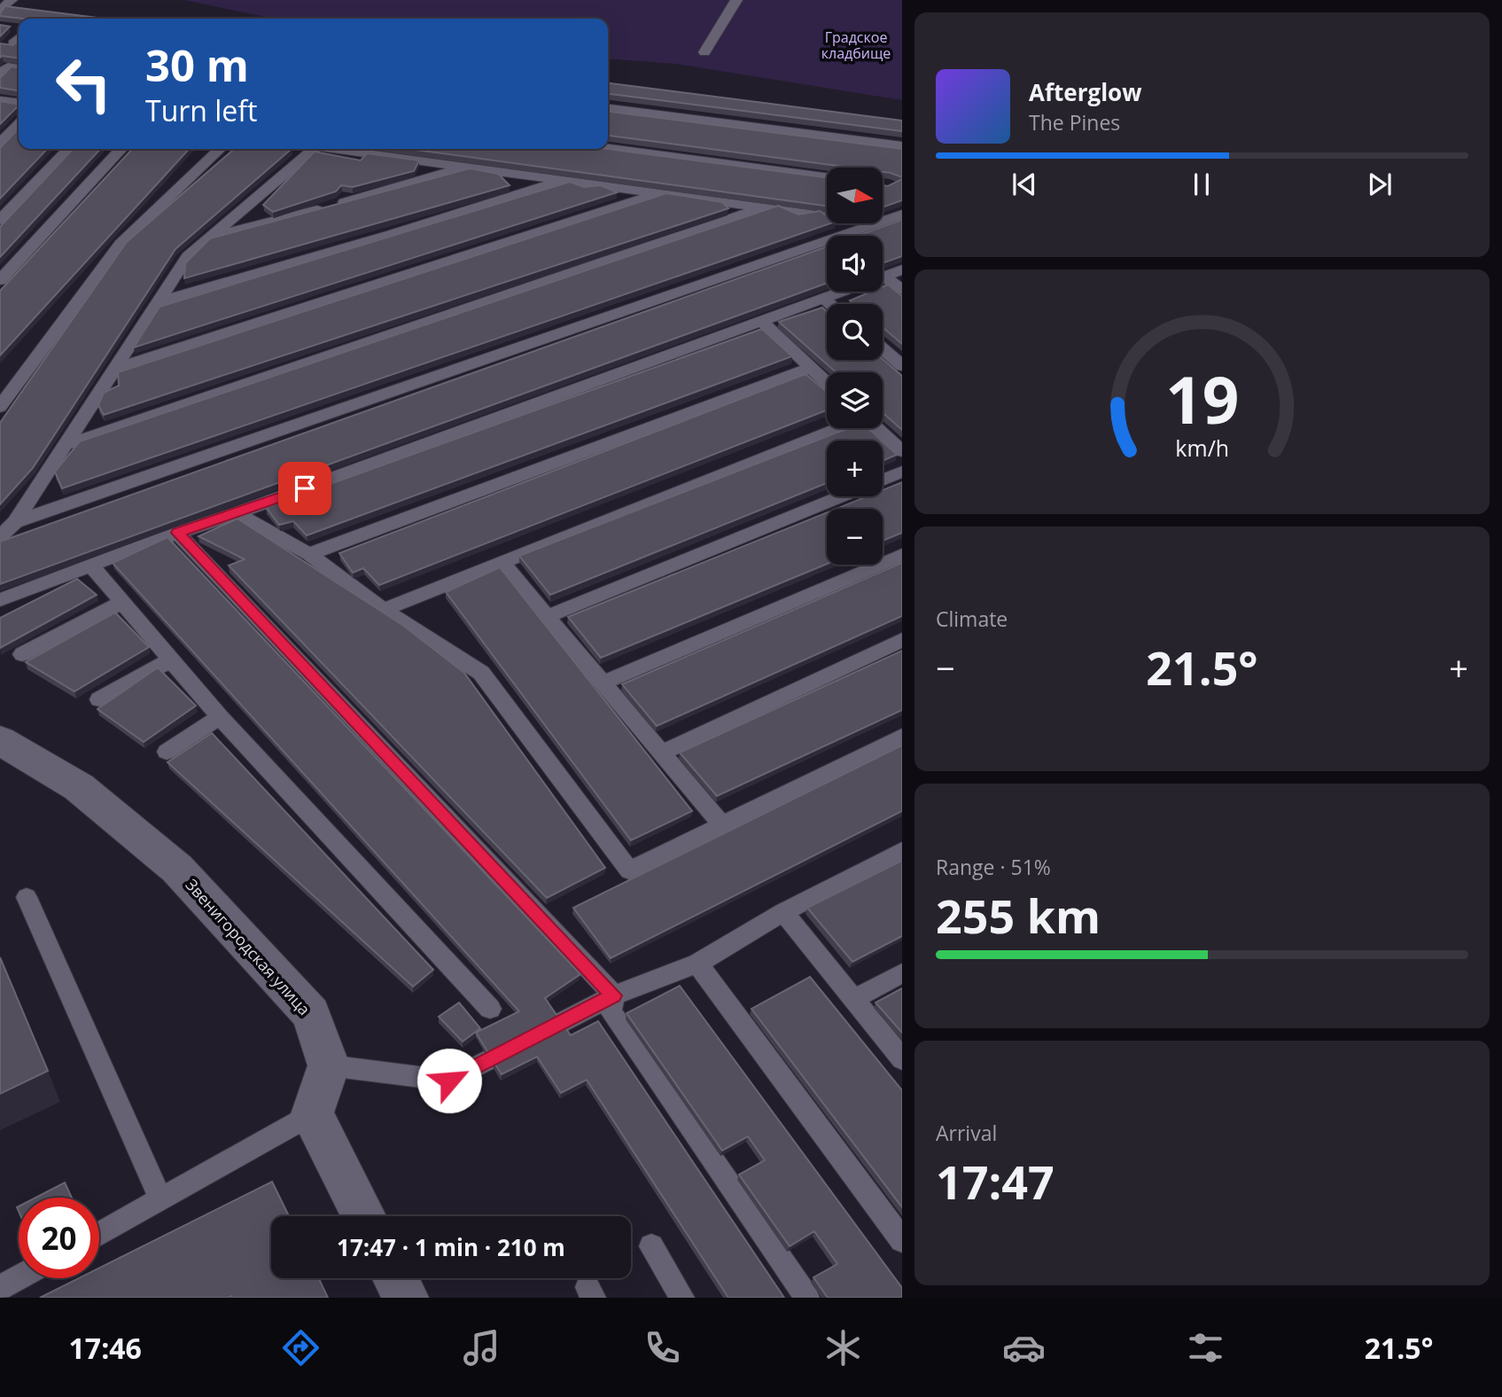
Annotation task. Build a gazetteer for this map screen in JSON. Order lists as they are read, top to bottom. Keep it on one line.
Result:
{"streets":{"street":["Звенигородская улица"]},"parks":["Градское кладбище"],"north":"right","page":{"turn":["30 m","Turn left"],"song":["Afterglow","The Pines"],"map_buttons":["+","−"],"tile":["Climate",["Range · 51%","255 km"],["Arrival","17:47"]],"heat":["−","21.5°","+"],"limit":"20","trip":"17:47 · 1 min · 210 m","tabs":["17:46","21.5°"],"gauge":["19","km/h"]}}
